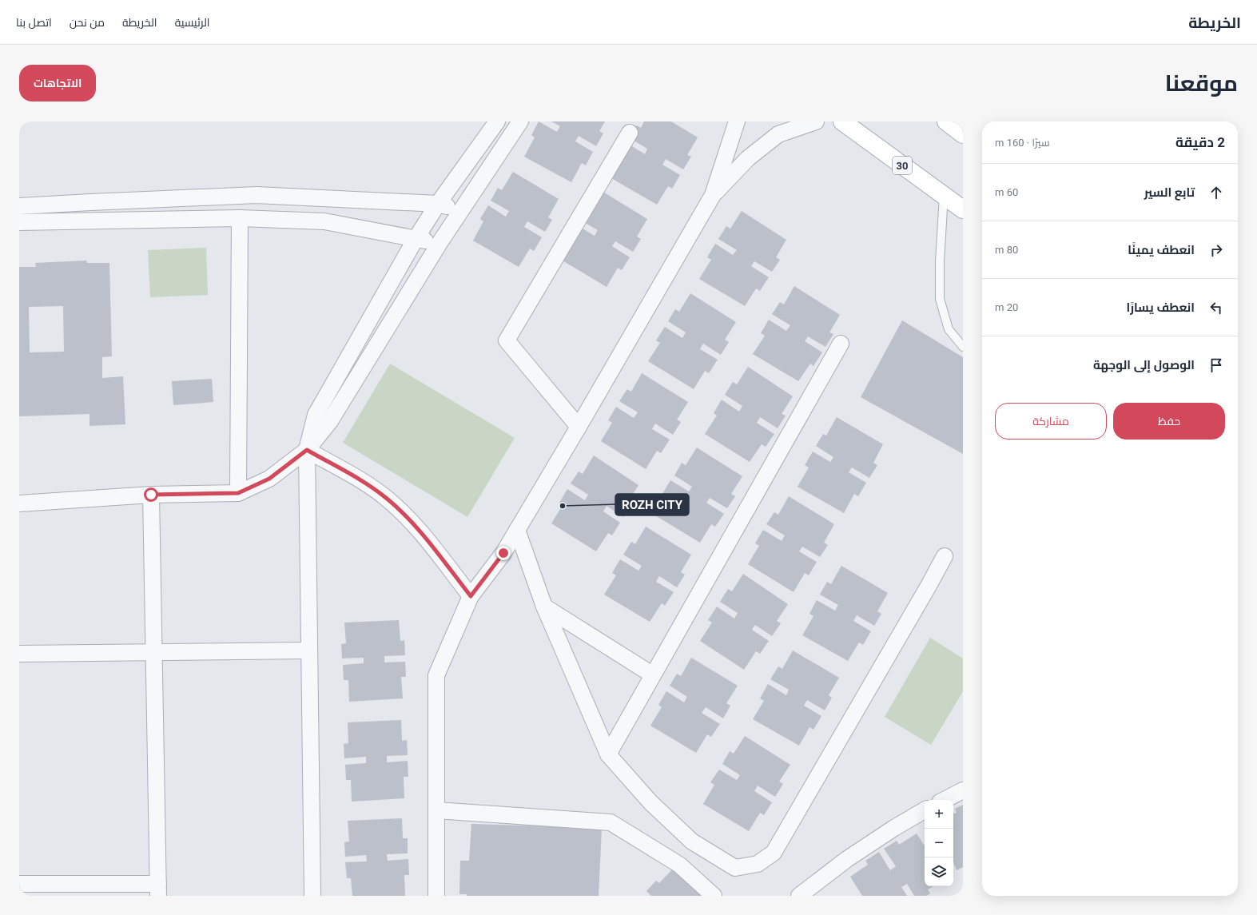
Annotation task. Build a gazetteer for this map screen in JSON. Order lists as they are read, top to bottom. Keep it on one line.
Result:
{"streets":{"main road":["30"]},"places":["ROZH CITY"],"page":{"header":"الخريطة","nav":["الرئيسية","الخريطة","من نحن","اتصل بنا"],"title":"موقعنا","buttons":["الاتجاهات",["حفظ","مشاركة"]],"heading":["2 دقيقة","سيرًا · 160 m"],"list":[["تابع السير","60 m"],["انعطف يمينًا","80 m"],["انعطف يسارًا","20 m"],"الوصول إلى الوجهة"],"map_buttons":["+","−"]}}
